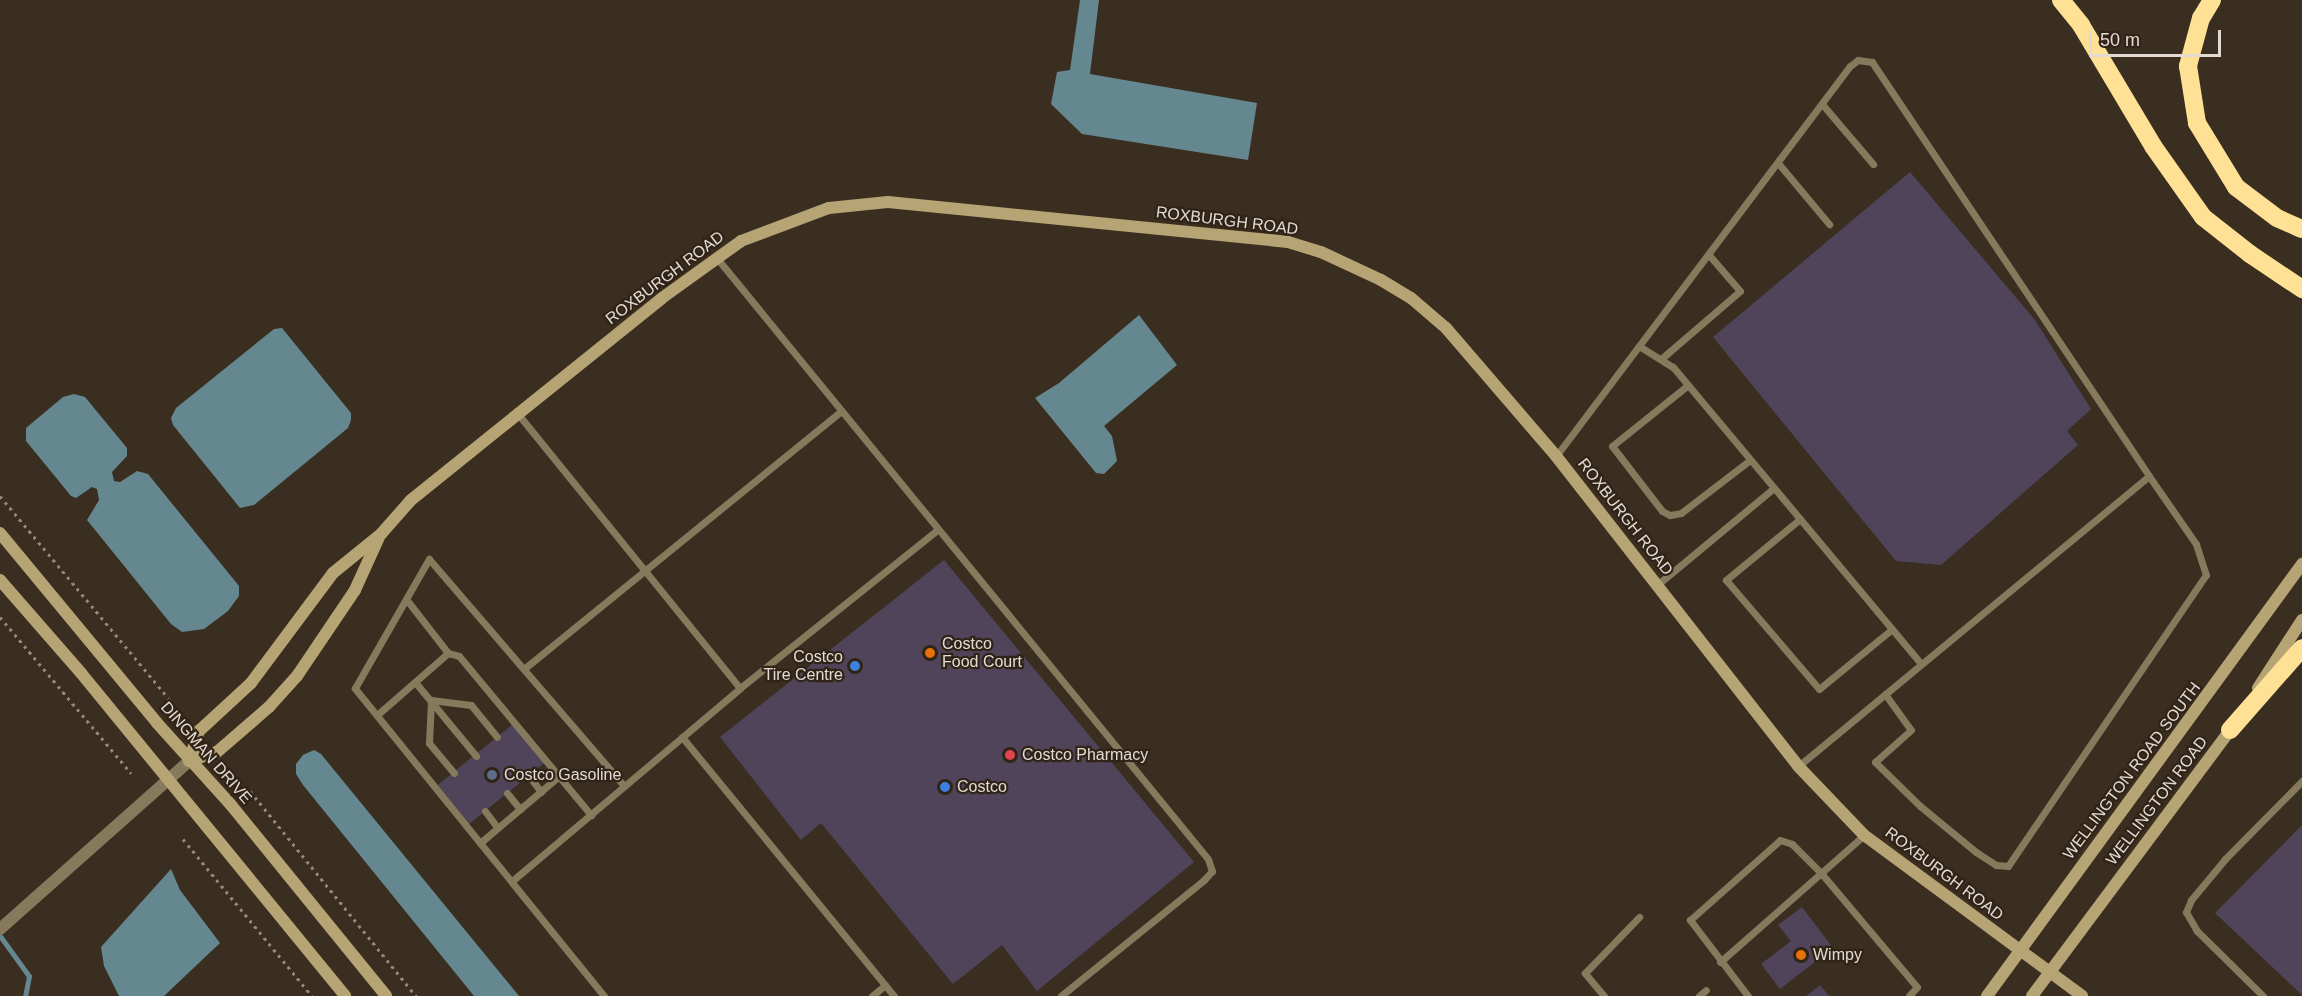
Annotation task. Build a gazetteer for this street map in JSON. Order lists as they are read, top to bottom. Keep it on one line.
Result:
{"streets":{"street":["ROXBURGH ROAD","DINGMAN DRIVE","WELLINGTON ROAD SOUTH","WELLINGTON ROAD"]},"crossings":[["ROXBURGH ROAD","DINGMAN DRIVE"],["ROXBURGH ROAD","WELLINGTON ROAD SOUTH"],["ROXBURGH ROAD","WELLINGTON ROAD"]],"places":["Costco Food Court","Costco Tire Centre","Costco Pharmacy","Costco Gasoline","Costco","Wimpy"],"scale_bar":"50 m"}
